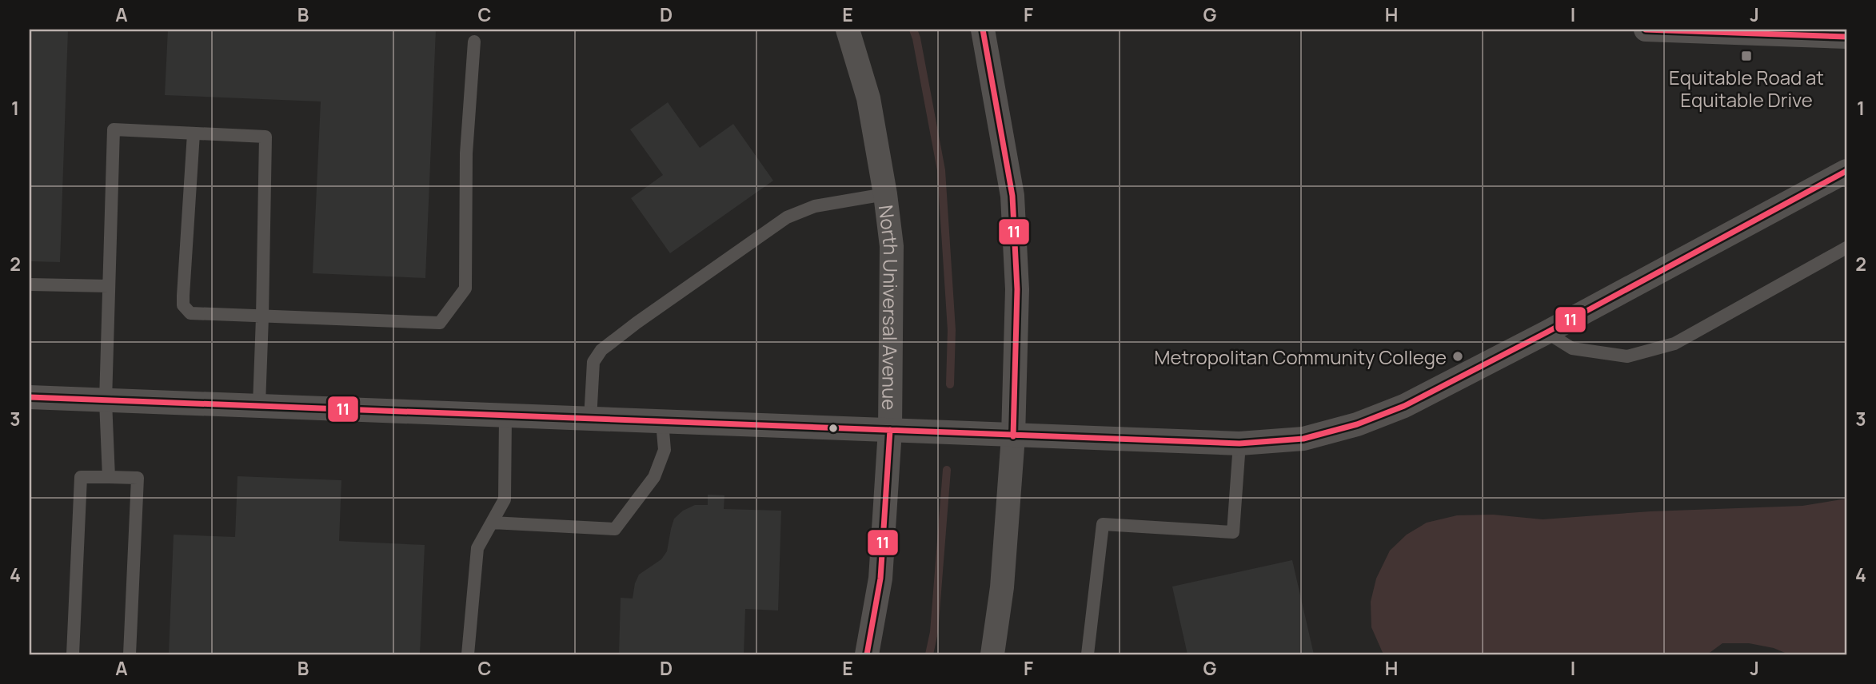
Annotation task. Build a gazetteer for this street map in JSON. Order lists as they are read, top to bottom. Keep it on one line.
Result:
{"streets":{"street":["North Universal Avenue"]},"places":{"transit":["Equitable Road at Equitable Drive"],"other":["Metropolitan Community College"]},"lines":["transit line 11"],"grid":{"columns":["A","B","C","D","E","F","G","H","I","J"],"rows":["1","2","3","4"]}}
